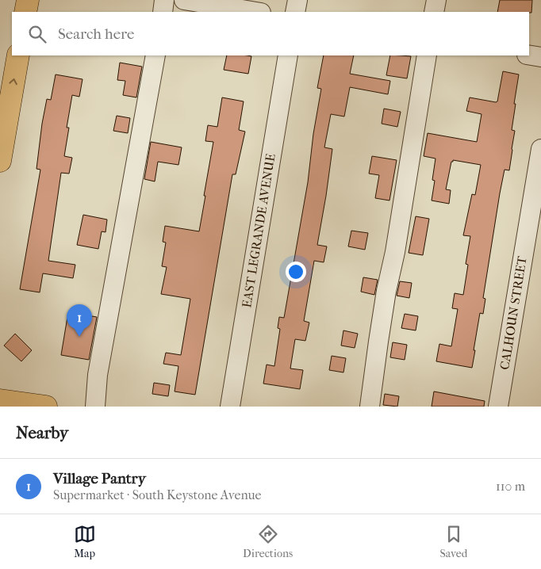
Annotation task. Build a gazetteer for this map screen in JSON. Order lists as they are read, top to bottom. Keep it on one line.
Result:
{"streets":{"street":["EAST LEGRANDE AVENUE","CALHOUN STREET"]},"page":{"search":"Search here","pins":"1","heading":"Nearby","list":[{"mark":"1","name":"Village Pantry","note":"Supermarket · South Keystone Avenue","value":"110 m"}],"nav":["Map","Directions","Saved"]}}
